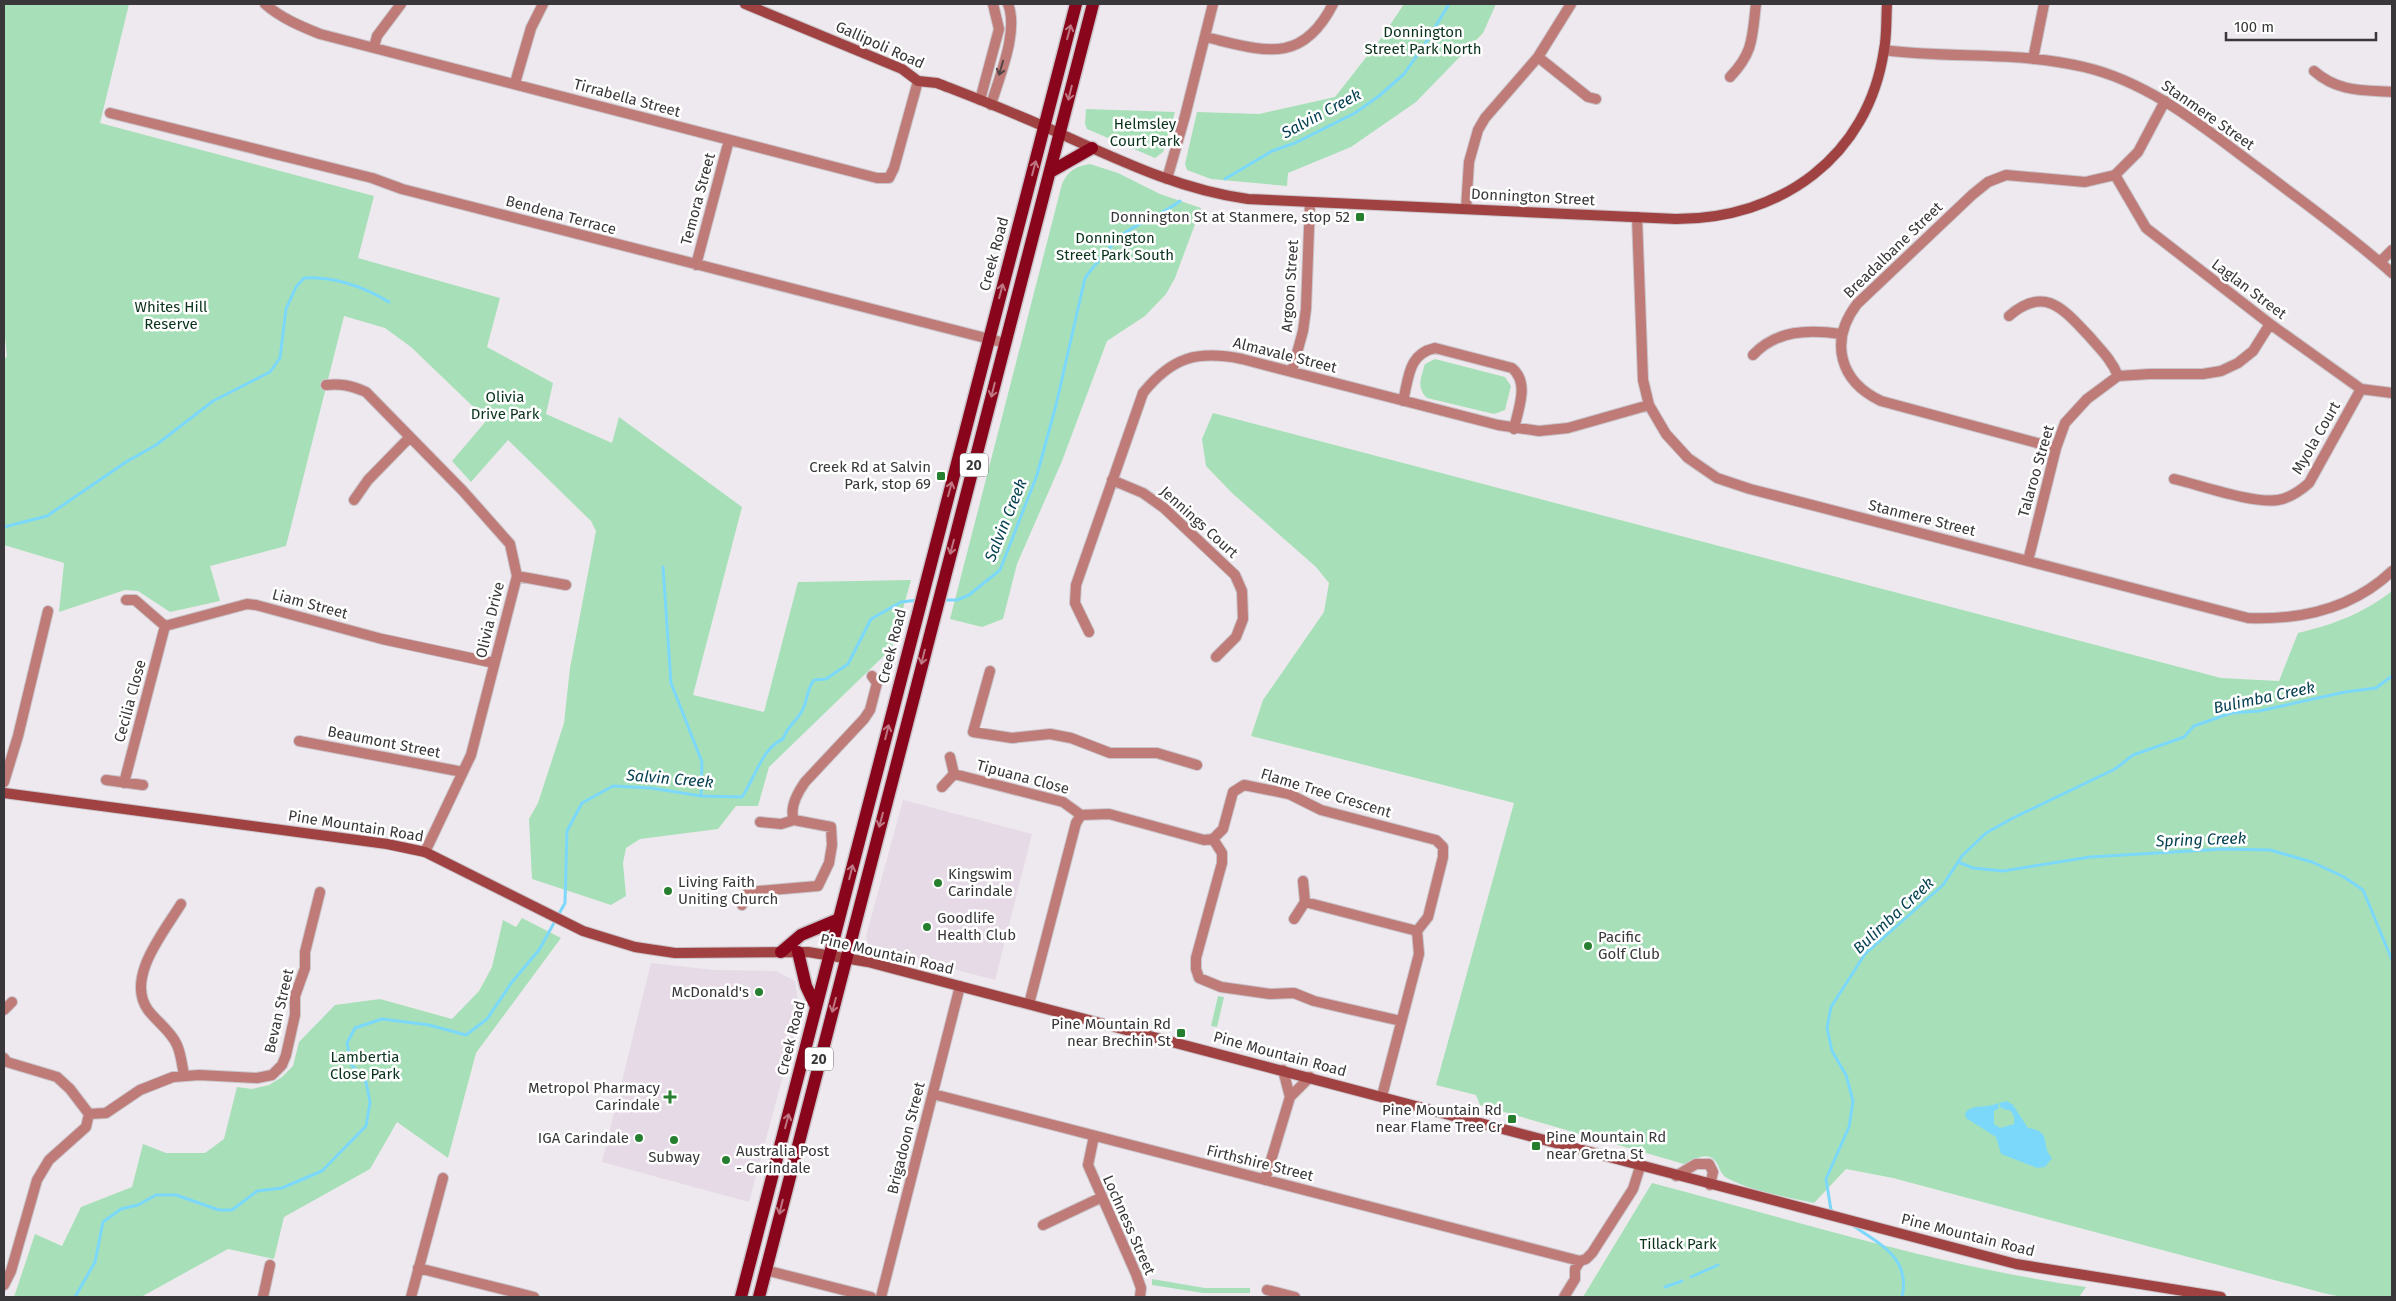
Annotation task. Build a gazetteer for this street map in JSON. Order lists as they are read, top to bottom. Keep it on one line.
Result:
{"streets":{"main road":["Creek Road","20"],"street":["Gallipoli Road","Tirrabella Street","Stanmere Street","Donnington Street","Temora Street","Bendena Terrace","Breadalbane Street","Argoon Street","Laglan Street","Almavale Street","Myola Court","Talaroo Street","Jennings Court","Liam Street","Olivia Drive","Cecilia Close","Beaumont Street","Tipuana Close","Flame Tree Crescent","Pine Mountain Road","Bevan Street","Brigadoon Street","Firthshire Street","Lochness Street"]},"crossings":[["Gallipoli Road","Tirrabella Street"],["Gallipoli Road","Donnington Street"],["Gallipoli Road","Creek Road"],["Gallipoli Road","20"],["Tirrabella Street","Temora Street"],["Stanmere Street","Donnington Street"],["Stanmere Street","Almavale Street"],["Stanmere Street","Talaroo Street"],["Donnington Street","Argoon Street"],["Donnington Street","20"],["Temora Street","Bendena Terrace"],["Bendena Terrace","Creek Road"],["Bendena Terrace","20"],["Breadalbane Street","Laglan Street"],["Creek Road","Pine Mountain Road"],["Argoon Street","Almavale Street"],["Laglan Street","Myola Court"],["Almavale Street","Jennings Court"],["20","Pine Mountain Road"],["Liam Street","Olivia Drive"],["Liam Street","Cecilia Close"],["Olivia Drive","Beaumont Street"],["Olivia Drive","Pine Mountain Road"],["Pine Mountain Road","Brigadoon Street"],["Brigadoon Street","Firthshire Street"],["Firthshire Street","Lochness Street"]],"water":["Salvin Creek","Bulimba Creek","Spring Creek"],"parks":["Donnington Street Park North","Helmsley Court Park","Donnington Street Park South","Whites Hill Reserve","Olivia Drive Park","Lambertia Close Park","Tillack Park"],"places":{"transit":["Donnington St at Stanmere, stop 52","Creek Rd at Salvin Park, stop 69","Pine Mountain Rd near Brechin St","Pine Mountain Rd near Flame Tree Cr","Pine Mountain Rd near Gretna St"],"other":["Kingswim Carindale","Living Faith Uniting Church","Goodlife Health Club","Pacific Golf Club","McDonald's","IGA Carindale","Subway","Australia Post - Carindale"],"health":["Metropol Pharmacy Carindale"]},"scale_bar":"100 m"}
